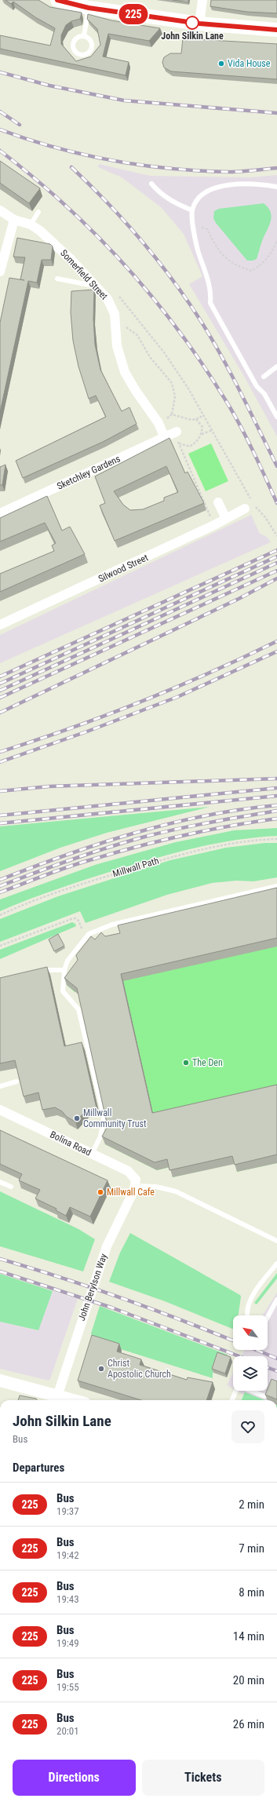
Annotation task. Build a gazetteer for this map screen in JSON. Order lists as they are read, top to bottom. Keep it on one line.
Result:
{"streets":{"street":["Somerfield Street","Sketchley Gardens","Silwood Street","Bolina Road","John Berylson Way"],"path":["Millwall Path"]},"crossings":[["Somerfield Street","Sketchley Gardens"],["Bolina Road","John Berylson Way"]],"places":["John Silkin Lane","Vida House","The Den","Millwall Community Trust","Millwall Cafe","Christ Apostolic Church"],"lines":["bus line 225"],"north":"top left","page":{"on_map":"225","heading":[["John Silkin Lane","Bus"],"Departures"],"list":[{"mark":"225","name":"Bus","note":"19:37","value":"2 min"},{"mark":"225","name":"Bus","note":"19:42","value":"7 min"},{"mark":"225","name":"Bus","note":"19:43","value":"8 min"},{"mark":"225","name":"Bus","note":"19:49","value":"14 min"},{"mark":"225","name":"Bus","note":"19:55","value":"20 min"},{"mark":"225","name":"Bus","note":"20:01","value":"26 min"}],"buttons":["Directions","Tickets"]}}
